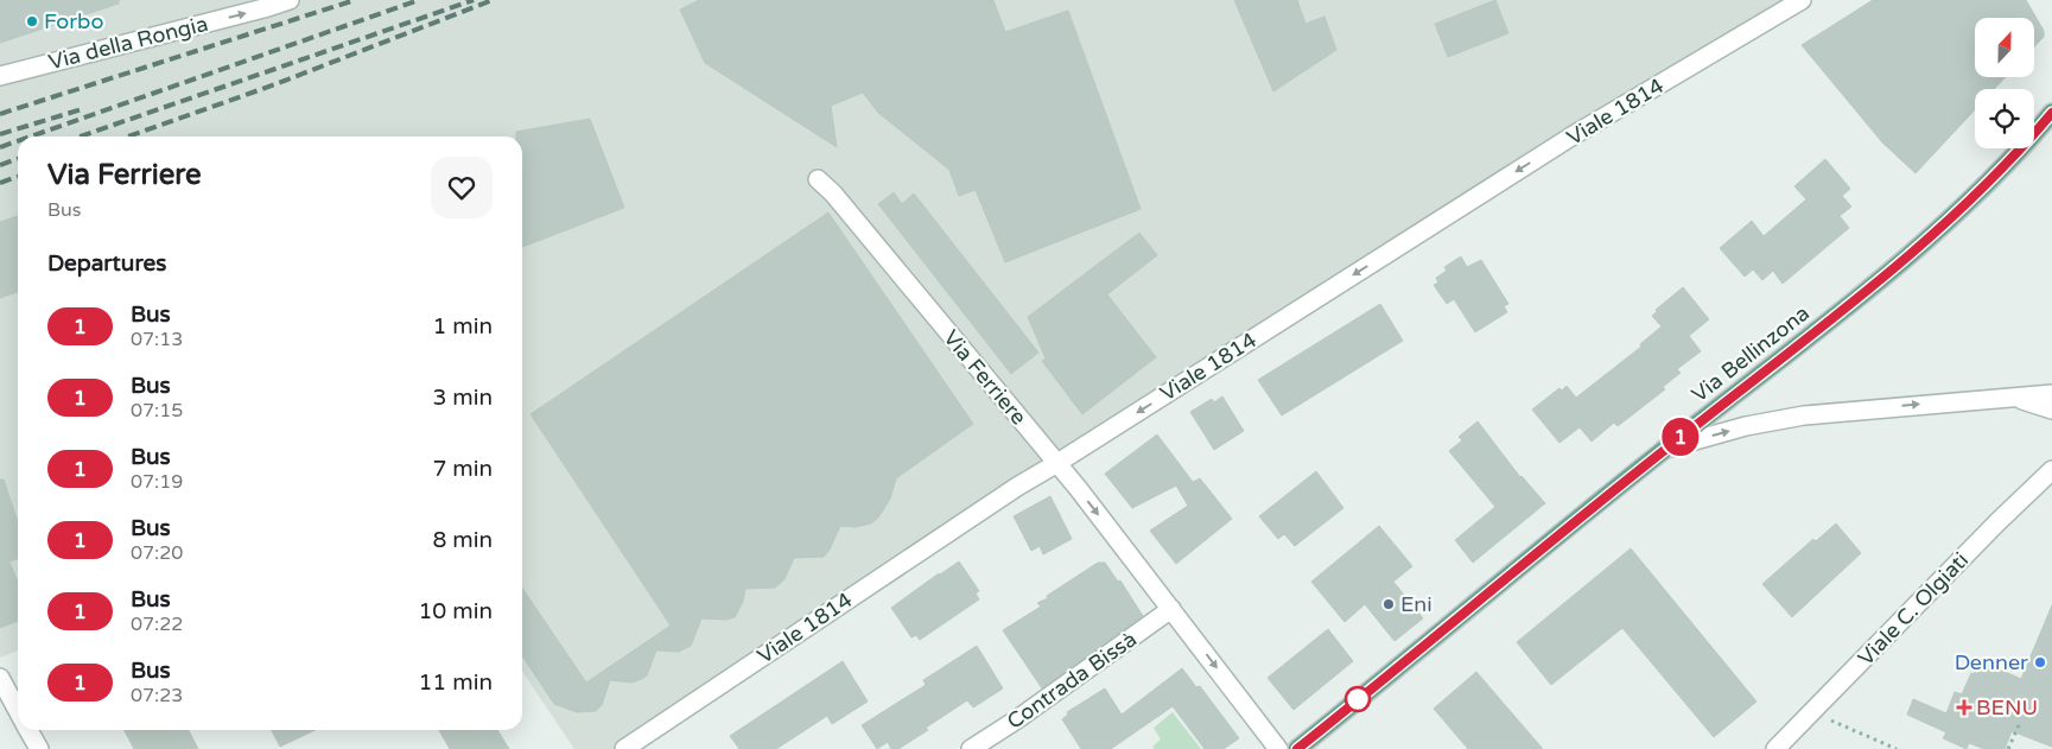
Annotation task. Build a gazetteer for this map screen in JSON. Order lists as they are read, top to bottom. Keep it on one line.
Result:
{"streets":{"main road":["Via Bellinzona"],"street":["Via della Rongia","Viale 1814","Via Ferriere","Viale C. Olgiati","Contrada Bissà"]},"crossings":[["Viale 1814","Via Ferriere"],["Via Ferriere","Contrada Bissà"]],"one_way":["Via della Rongia","Viale 1814","Via Ferriere"],"places":{"other":["Forbo","Eni","Denner"],"health":["BENU"]},"lines":["bus line 1"],"north":"top","page":{"on_map":"1","heading":[["Via Ferriere","Bus"],"Departures"],"list":[{"mark":"1","name":"Bus","note":"07:13","value":"1 min"},{"mark":"1","name":"Bus","note":"07:15","value":"3 min"},{"mark":"1","name":"Bus","note":"07:19","value":"7 min"},{"mark":"1","name":"Bus","note":"07:20","value":"8 min"},{"mark":"1","name":"Bus","note":"07:22","value":"10 min"},{"mark":"1","name":"Bus","note":"07:23","value":"11 min"}]}}
